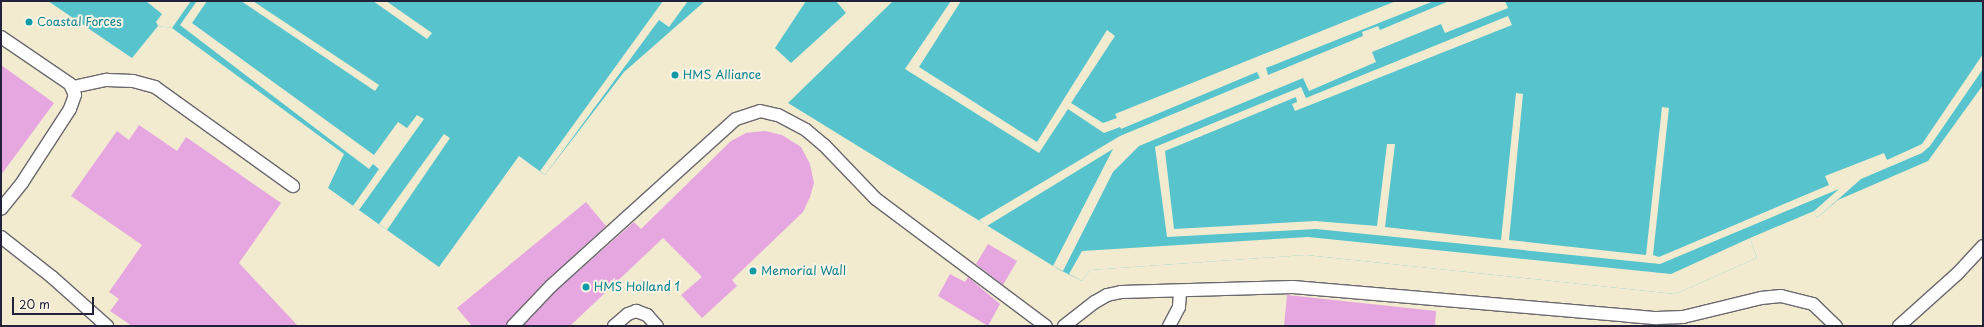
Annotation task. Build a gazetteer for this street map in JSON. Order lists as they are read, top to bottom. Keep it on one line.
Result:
{"places":["Coastal Forces","HMS Alliance","Memorial Wall","HMS Holland 1"],"scale_bar":"20 m"}
